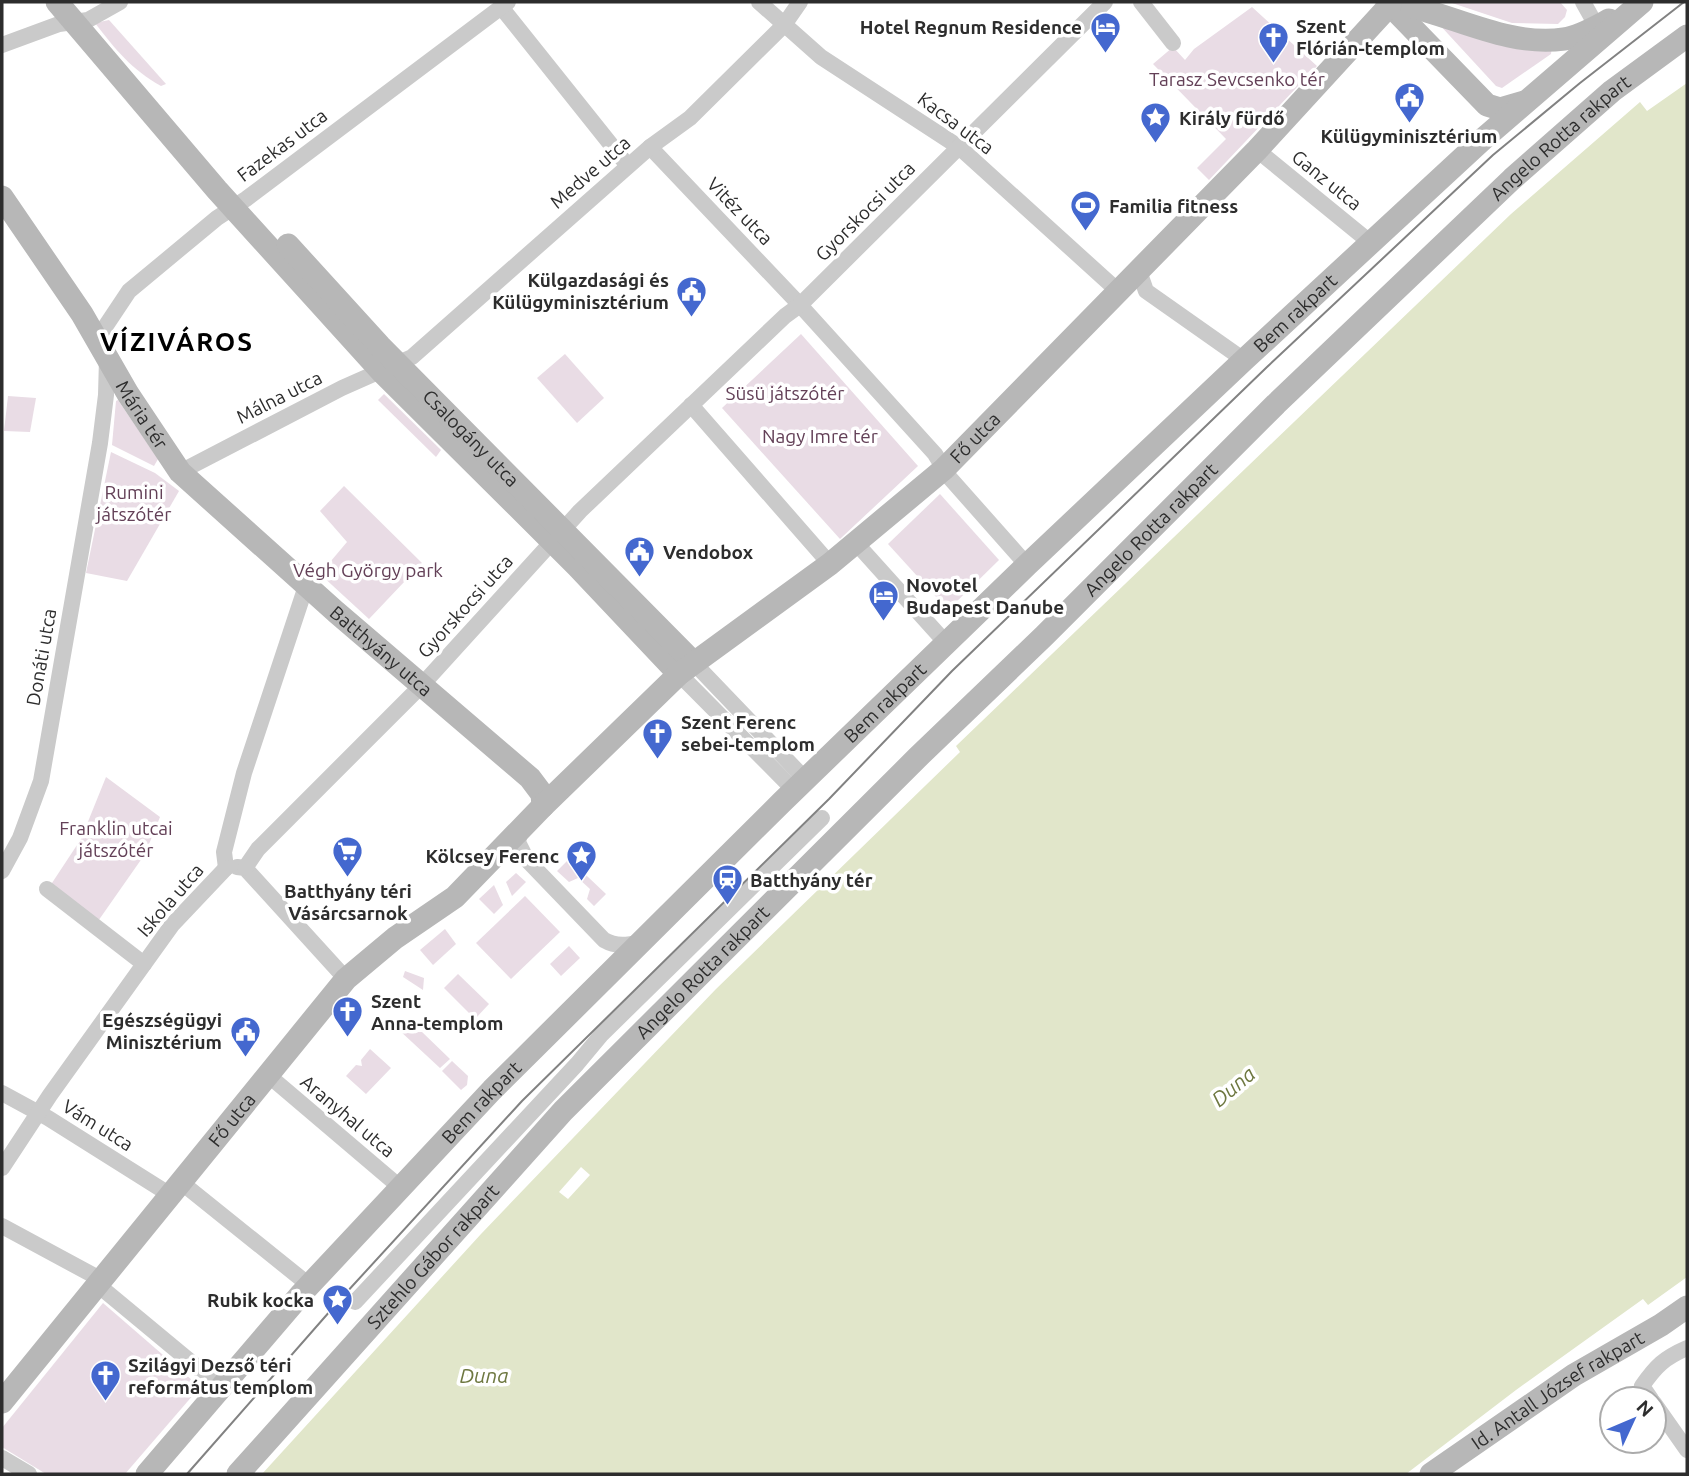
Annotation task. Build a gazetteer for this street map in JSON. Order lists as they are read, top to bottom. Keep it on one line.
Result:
{"streets":{"street":["Kacsa utca","Angelo Rotta rakpart","Fazekas utca","Medve utca","Ganz utca","Vitéz utca","Gyorskocsi utca","Bem rakpart","Málna utca","Mária tér","Csalogány utca","Fő utca","Batthyány utca","Donáti utca","Iskola utca","Aranyhal utca","Vám utca","Sztehlo Gábor rakpart","Id. Antall József rakpart"]},"crossings":[["Kacsa utca","Medve utca"],["Kacsa utca","Gyorskocsi utca"],["Kacsa utca","Fő utca"],["Angelo Rotta rakpart","Sztehlo Gábor rakpart"],["Fazekas utca","Mária tér"],["Fazekas utca","Csalogány utca"],["Medve utca","Vitéz utca"],["Medve utca","Málna utca"],["Medve utca","Csalogány utca"],["Ganz utca","Bem rakpart"],["Ganz utca","Fő utca"],["Vitéz utca","Gyorskocsi utca"],["Gyorskocsi utca","Csalogány utca"],["Gyorskocsi utca","Batthyány utca"],["Bem rakpart","Csalogány utca"],["Bem rakpart","Fő utca"],["Bem rakpart","Aranyhal utca"],["Bem rakpart","Vám utca"],["Málna utca","Mária tér"],["Málna utca","Csalogány utca"],["Málna utca","Batthyány utca"],["Mária tér","Batthyány utca"],["Mária tér","Donáti utca"],["Csalogány utca","Fő utca"],["Fő utca","Batthyány utca"],["Fő utca","Aranyhal utca"],["Fő utca","Vám utca"],["Batthyány utca","Iskola utca"],["Iskola utca","Vám utca"]],"districts":["VÍZIVÁROS"],"water":["Duna"],"parks":["Tarasz Sevcsenko tér","Süsü játszótér","Nagy Imre tér","Rumini játszótér","Végh György park","Franklin utcai játszótér"],"places":{"hotel":["Hotel Regnum Residence","Novotel Budapest Danube"],"church":["Szent Flórián-templom","Szent Ferenc sebei-templom","Szent Anna-templom","Szilágyi Dezső téri református templom"],"public building":["Külügyminisztérium","Külgazdasági és Külügyminisztérium","Vendobox","Egészségügyi Minisztérium"],"place":["Király fürdő","Kölcsey Ferenc","Rubik kocka"],"sports":["Familia fitness"],"supermarket":["Batthyány téri Vásárcsarnok"],"station":["Batthyány tér"]},"north":"top right"}
